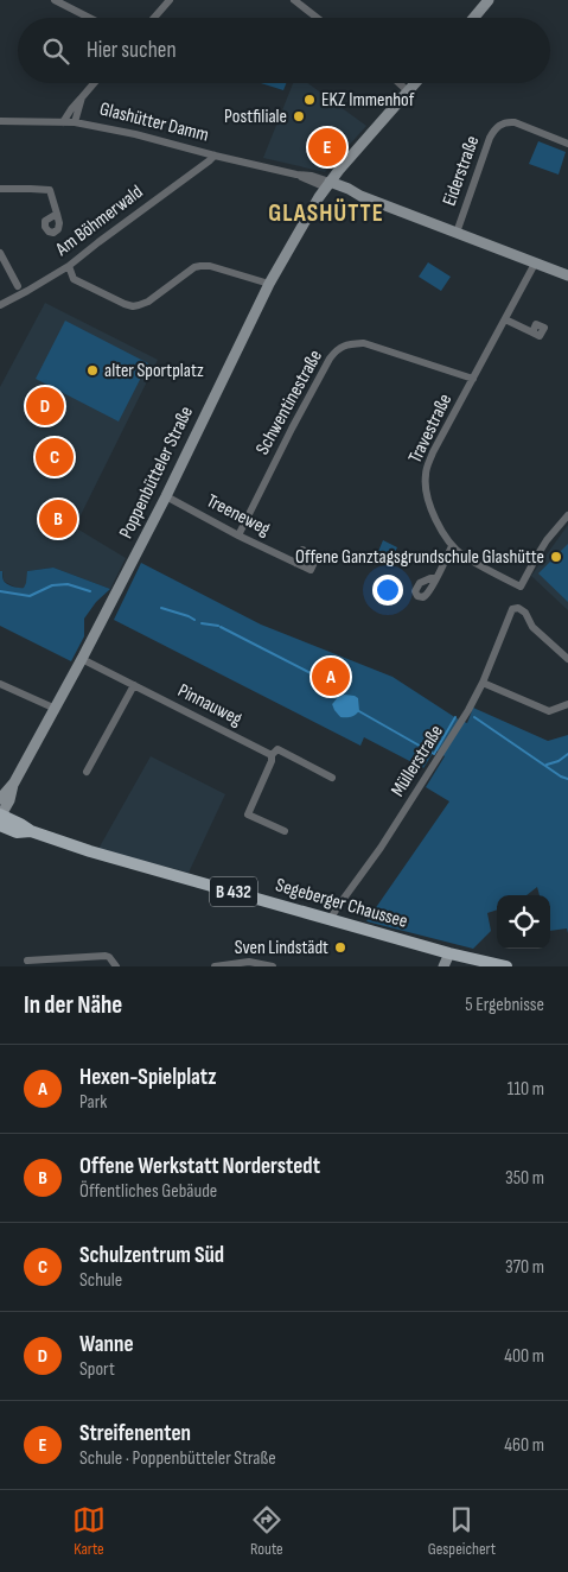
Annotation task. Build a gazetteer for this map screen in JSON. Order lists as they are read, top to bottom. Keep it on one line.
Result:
{"streets":{"main road":["Glashütter Damm","Poppenbütteler Straße","B 432","Segeberger Chaussee"],"street":["Eiderstraße","Am Böhmerwald","Schwentinestraße","Travestraße","Treeneweg","Pinnauweg","Müllerstraße"]},"crossings":[["Glashütter Damm","Eiderstraße"],["Glashütter Damm","Am Böhmerwald"],["Glashütter Damm","Travestraße"],["Glashütter Damm","Poppenbütteler Straße"],["Schwentinestraße","Travestraße"],["Schwentinestraße","Treeneweg"],["Poppenbütteler Straße","Treeneweg"],["Poppenbütteler Straße","Pinnauweg"],["Poppenbütteler Straße","Segeberger Chaussee"],["Müllerstraße","Segeberger Chaussee"]],"districts":["GLASHÜTTE"],"places":["EKZ Immenhof","Postfiliale","alter Sportplatz","Offene Ganztagsgrundschule Glashütte","Sven Lindstädt"],"page":{"search":"Hier suchen","pins":["E","D","C","B","A"],"heading":["In der Nähe","5 Ergebnisse"],"list":[{"mark":"A","name":"Hexen-Spielplatz","note":"Park","value":"110 m"},{"mark":"B","name":"Offene Werkstatt Norderstedt","note":"Öffentliches Gebäude","value":"350 m"},{"mark":"C","name":"Schulzentrum Süd","note":"Schule","value":"370 m"},{"mark":"D","name":"Wanne","note":"Sport","value":"400 m"},{"mark":"E","name":"Streifenenten","note":"Schule · Poppenbütteler Straße","value":"460 m"}],"nav":["Karte","Route","Gespeichert"]}}
